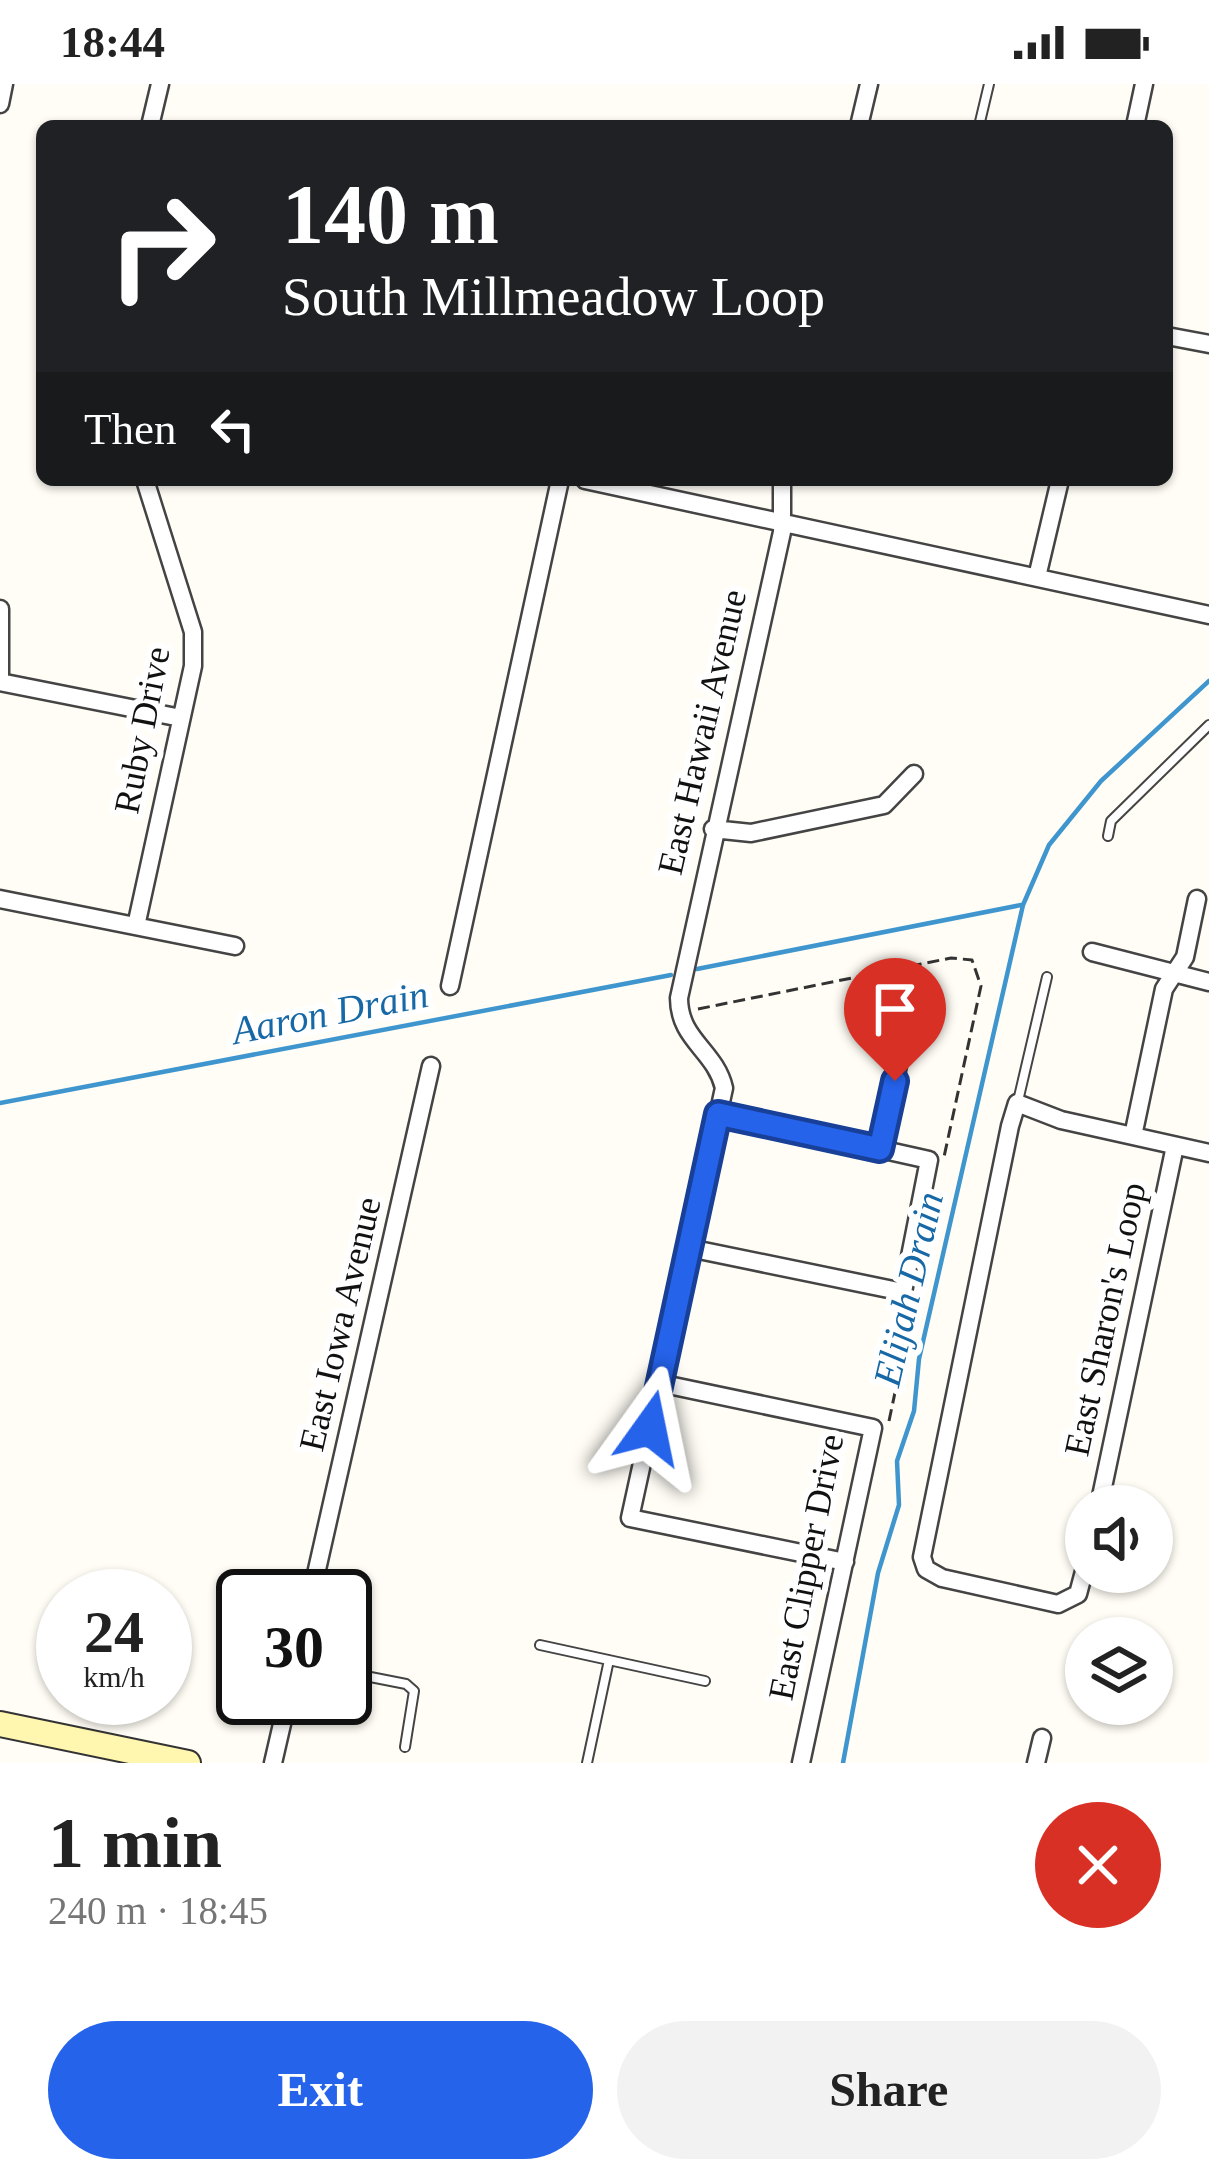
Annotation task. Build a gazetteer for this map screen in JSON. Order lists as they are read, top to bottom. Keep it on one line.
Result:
{"streets":{"street":["Ruby Drive","East Hawaii Avenue","East Sharon's Loop","East Iowa Avenue","East Clipper Drive"]},"water":["Aaron Drain","Elijah Drain"],"page":{"status":"18:44","turn":["140 m","South Millmeadow Loop"],"then":"Then","speed":"24 km/h","limit":"30","heading":["1 min","240 m · 18:45"],"buttons":["Exit","Share"]}}
